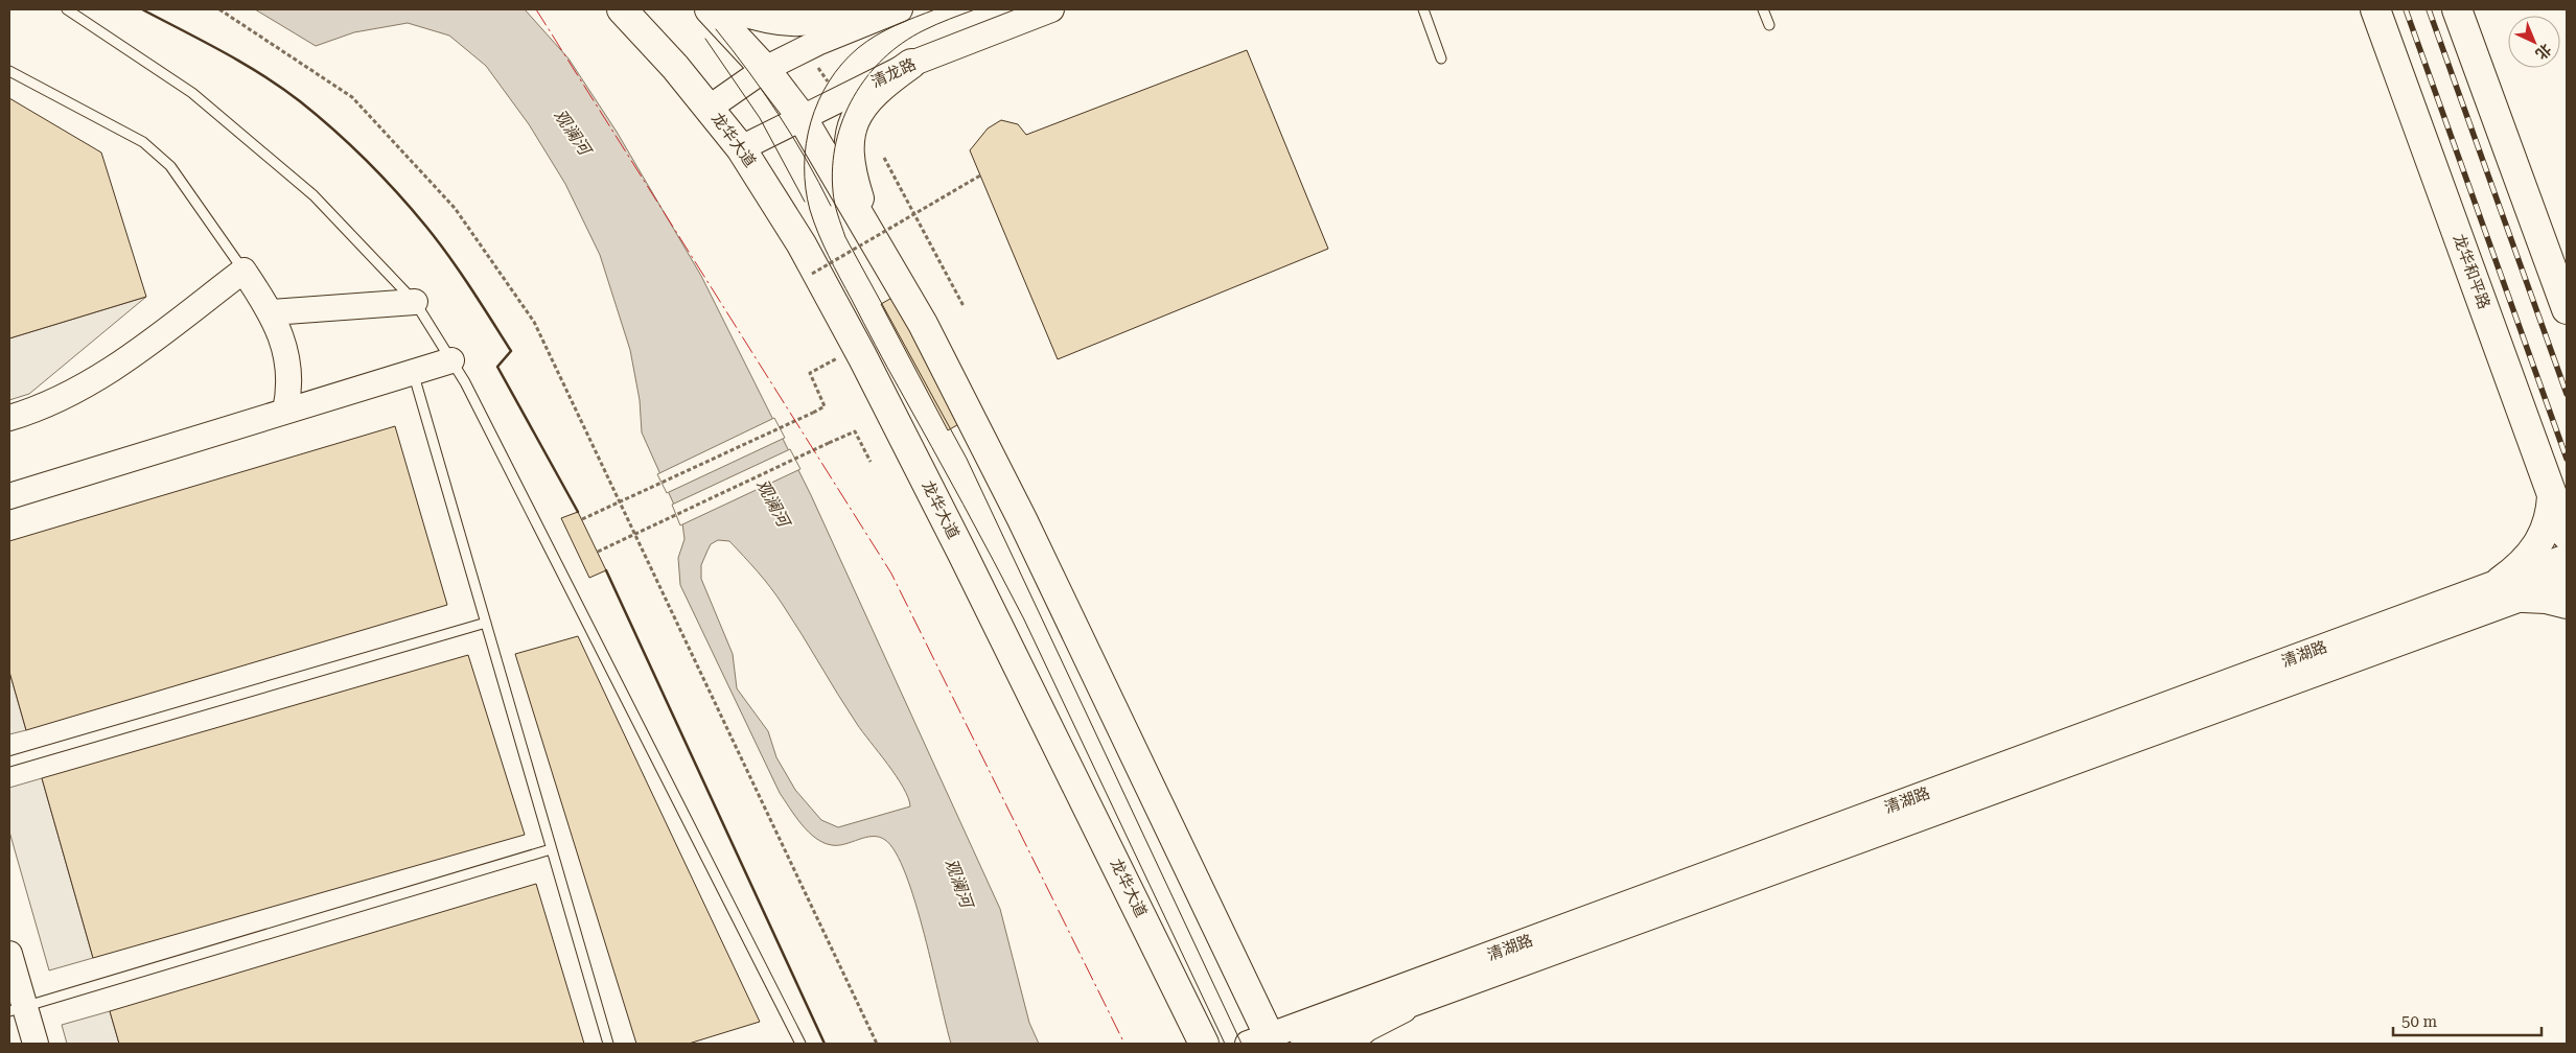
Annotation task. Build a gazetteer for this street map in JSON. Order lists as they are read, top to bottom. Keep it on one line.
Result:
{"streets":{"main road":["龙华大道","龙华和平路"],"street":["清龙路","清湖路"]},"crossings":[["清龙路","龙华大道"]],"water":["观澜河"],"scale_bar":"50 m","north":"bottom right"}
